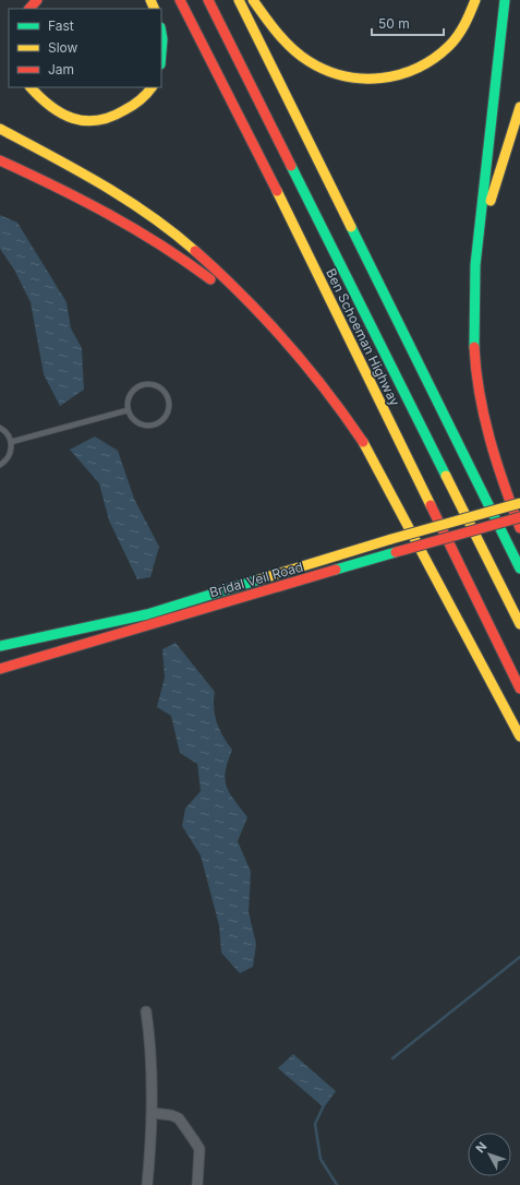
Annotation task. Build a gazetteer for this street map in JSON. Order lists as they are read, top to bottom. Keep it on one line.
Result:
{"streets":{"main road":["Ben Schoeman Highway","Bridal Veil Road"]},"legend":["Fast","Slow","Jam"],"scale_bar":"50 m","north":"top left"}
